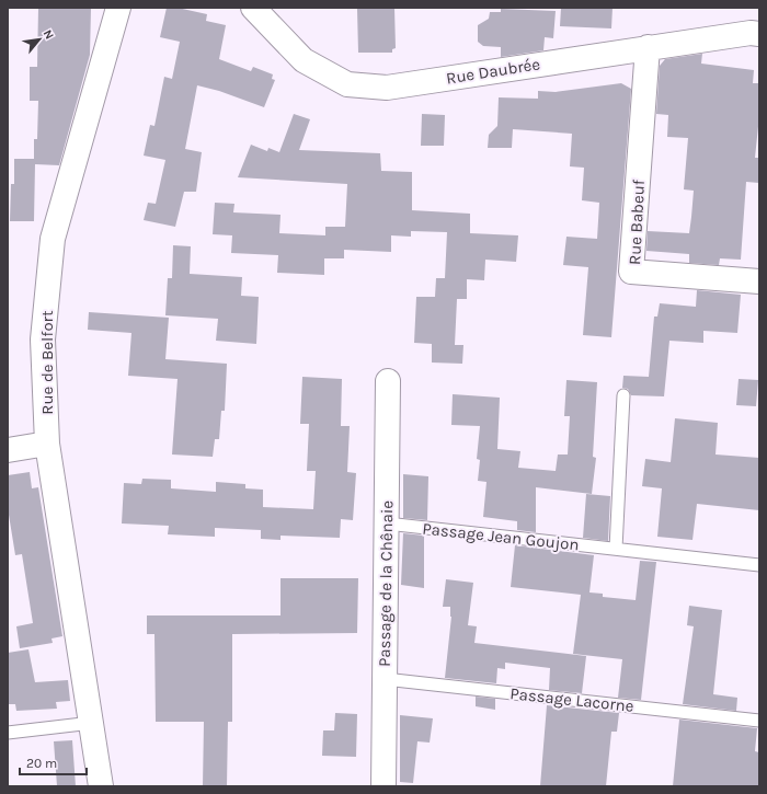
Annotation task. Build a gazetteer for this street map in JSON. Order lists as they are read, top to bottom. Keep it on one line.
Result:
{"streets":{"street":["Rue Daubrée","Rue Babeuf","Rue de Belfort","Passage de la Chênaie"],"lane":["Passage Jean Goujon","Passage Lacorne"]},"crossings":[["Rue Daubrée","Rue Babeuf"],["Passage Jean Goujon","Passage de la Chênaie"],["Passage de la Chênaie","Passage Lacorne"]],"scale_bar":"20 m","north":"top right"}
